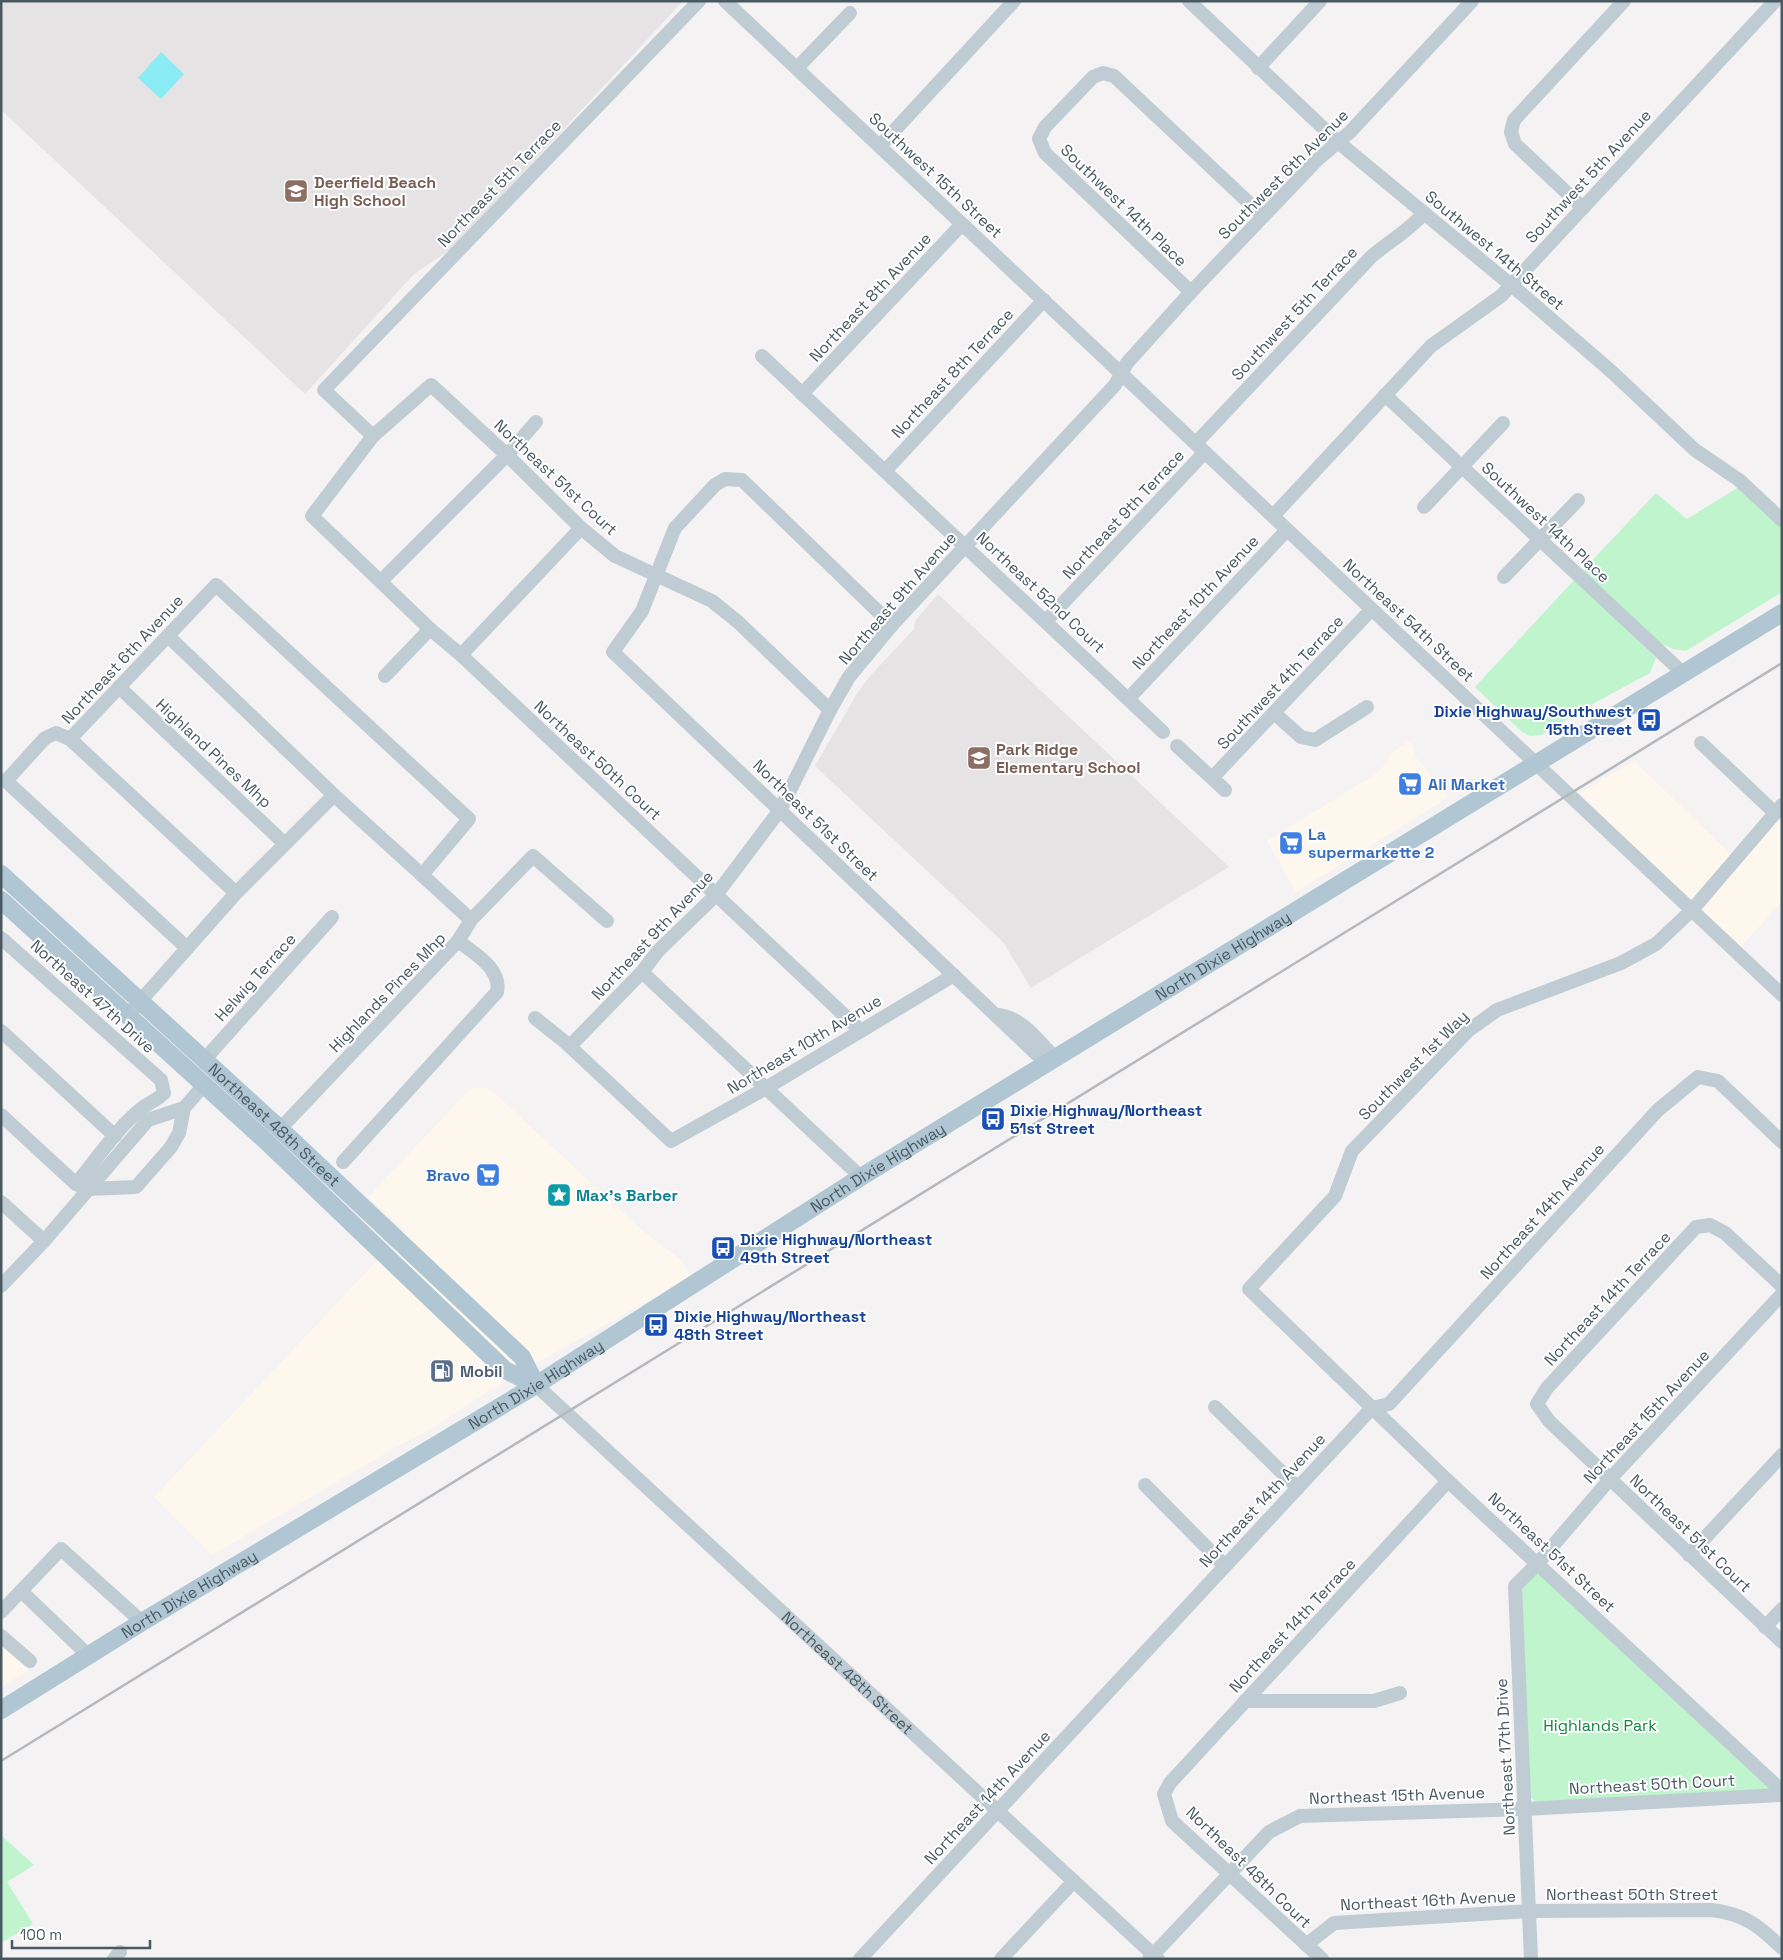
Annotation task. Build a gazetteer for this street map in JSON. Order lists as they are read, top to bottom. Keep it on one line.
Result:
{"streets":{"main road":["North Dixie Highway","Northeast 48th Street"],"street":["Southwest 6th Avenue","Southwest 15th Street","Southwest 5th Avenue","Northeast 5th Terrace","Southwest 14th Place","Southwest 14th Street","Northeast 8th Avenue","Southwest 5th Terrace","Northeast 8th Terrace","Northeast 51st Court","Northeast 9th Terrace","Northeast 52nd Court","Northeast 9th Avenue","Northeast 10th Avenue","Northeast 54th Street","Northeast 6th Avenue","Southwest 4th Terrace","Highland Pines Mhp","Northeast 50th Court","Northeast 51st Street","Helwig Terrace","Highlands Pines Mhp","Northeast 47th Drive","Southwest 1st Way","Northeast 14th Avenue","Northeast 14th Terrace","Northeast 15th Avenue","Northeast 17th Drive","Northeast 48th Court","Northeast 50th Street","Northeast 16th Avenue"]},"crossings":[["Southwest 6th Avenue","Southwest 15th Street"],["Southwest 6th Avenue","Southwest 14th Place"],["Southwest 6th Avenue","Southwest 14th Street"],["Southwest 6th Avenue","Northeast 9th Avenue"],["Southwest 6th Avenue","Northeast 54th Street"],["Southwest 15th Street","Northeast 8th Avenue"],["Southwest 15th Street","Northeast 8th Terrace"],["Southwest 15th Street","Northeast 9th Avenue"],["Southwest 15th Street","Northeast 54th Street"],["Southwest 5th Avenue","Southwest 14th Place"],["Southwest 5th Avenue","Southwest 14th Street"],["Southwest 5th Avenue","Northeast 54th Street"],["Northeast 5th Terrace","Northeast 51st Court"],["Northeast 5th Terrace","Northeast 50th Court"],["Southwest 14th Place","North Dixie Highway"],["Southwest 14th Street","Southwest 5th Terrace"],["Northeast 8th Avenue","Northeast 52nd Court"],["Southwest 5th Terrace","Northeast 9th Terrace"],["Southwest 5th Terrace","Northeast 54th Street"],["Northeast 8th Terrace","Northeast 52nd Court"],["Northeast 51st Court","Northeast 9th Avenue"],["Northeast 51st Court","Northeast 50th Court"],["Northeast 51st Court","Northeast 51st Street"],["Northeast 51st Court","Northeast 14th Terrace"],["Northeast 51st Court","Northeast 15th Avenue"],["Northeast 9th Terrace","Northeast 52nd Court"],["Northeast 9th Terrace","Northeast 54th Street"],["Northeast 52nd Court","Northeast 9th Avenue"],["Northeast 52nd Court","Northeast 10th Avenue"],["Northeast 9th Avenue","Northeast 10th Avenue"],["Northeast 9th Avenue","Northeast 54th Street"],["Northeast 9th Avenue","Northeast 50th Court"],["Northeast 9th Avenue","Northeast 51st Street"],["Northeast 10th Avenue","Northeast 54th Street"],["Northeast 10th Avenue","Northeast 50th Court"],["Northeast 10th Avenue","Northeast 51st Street"],["Northeast 54th Street","Southwest 4th Terrace"],["Northeast 54th Street","North Dixie Highway"],["Northeast 54th Street","Southwest 1st Way"],["Northeast 6th Avenue","Highland Pines Mhp"],["Northeast 50th Court","Northeast 15th Avenue"],["Northeast 50th Court","Northeast 17th Drive"],["Northeast 51st Street","North Dixie Highway"],["Northeast 51st Street","Southwest 1st Way"],["Northeast 51st Street","Northeast 14th Avenue"],["Northeast 51st Street","Northeast 14th Terrace"],["Northeast 51st Street","Northeast 15th Avenue"],["Northeast 51st Street","Northeast 17th Drive"],["North Dixie Highway","Northeast 48th Street"],["Helwig Terrace","Northeast 48th Street"],["Highlands Pines Mhp","Northeast 48th Street"],["Northeast 48th Street","Northeast 14th Avenue"],["Northeast 48th Street","Northeast 15th Avenue"],["Northeast 14th Terrace","Northeast 48th Court"],["Northeast 15th Avenue","Northeast 17th Drive"],["Northeast 15th Avenue","Northeast 48th Court"],["Northeast 17th Drive","Northeast 50th Street"],["Northeast 17th Drive","Northeast 16th Avenue"],["Northeast 48th Court","Northeast 16th Avenue"],["Northeast 50th Street","Northeast 16th Avenue"]],"parks":["Highlands Park"],"places":{"school or university":["Deerfield Beach High School","Park Ridge Elementary School"],"bus stop":["Dixie Highway/Southwest 15th Street","Dixie Highway/Northeast 51st Street","Dixie Highway/Northeast 49th Street","Dixie Highway/Northeast 48th Street"],"supermarket":["Ali Market","La supermarkette 2","Bravo"],"place":["Max’s Barber"],"fuel station":["Mobil"]},"scale_bar":"100 m"}
